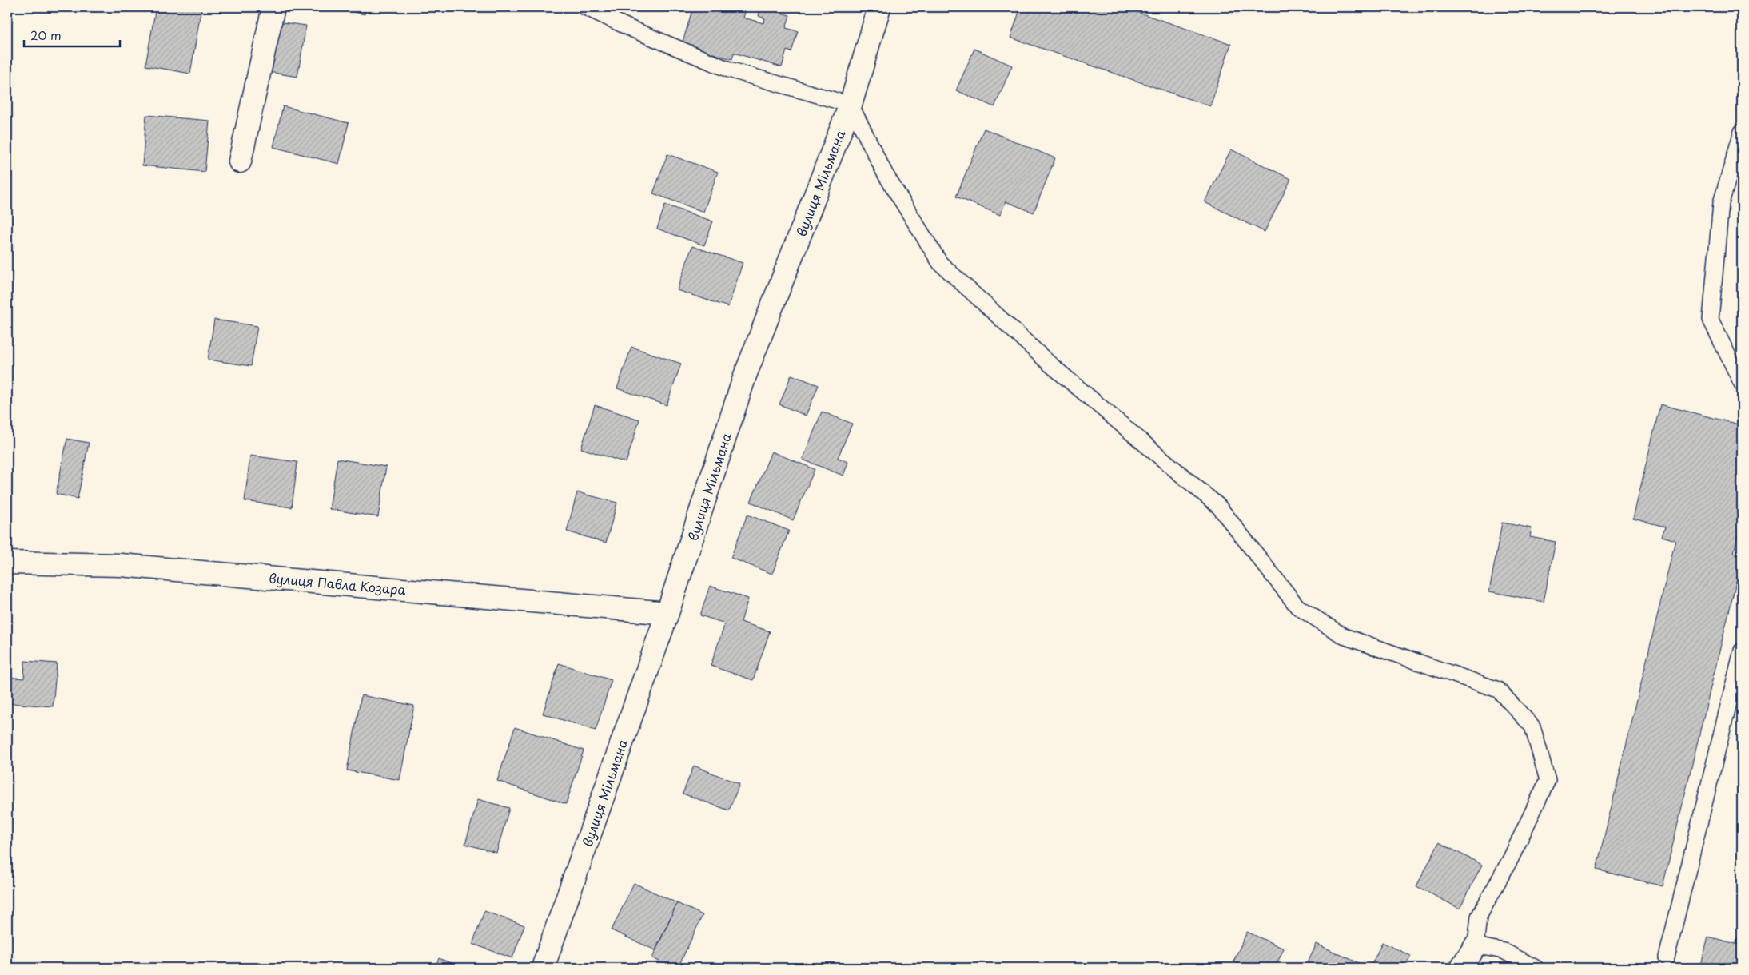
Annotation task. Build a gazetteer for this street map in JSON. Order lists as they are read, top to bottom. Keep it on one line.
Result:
{"streets":{"street":["вулиця Мільмана","вулиця Павла Козара"]},"crossings":[["вулиця Мільмана","вулиця Павла Козара"]],"scale_bar":"20 m"}
